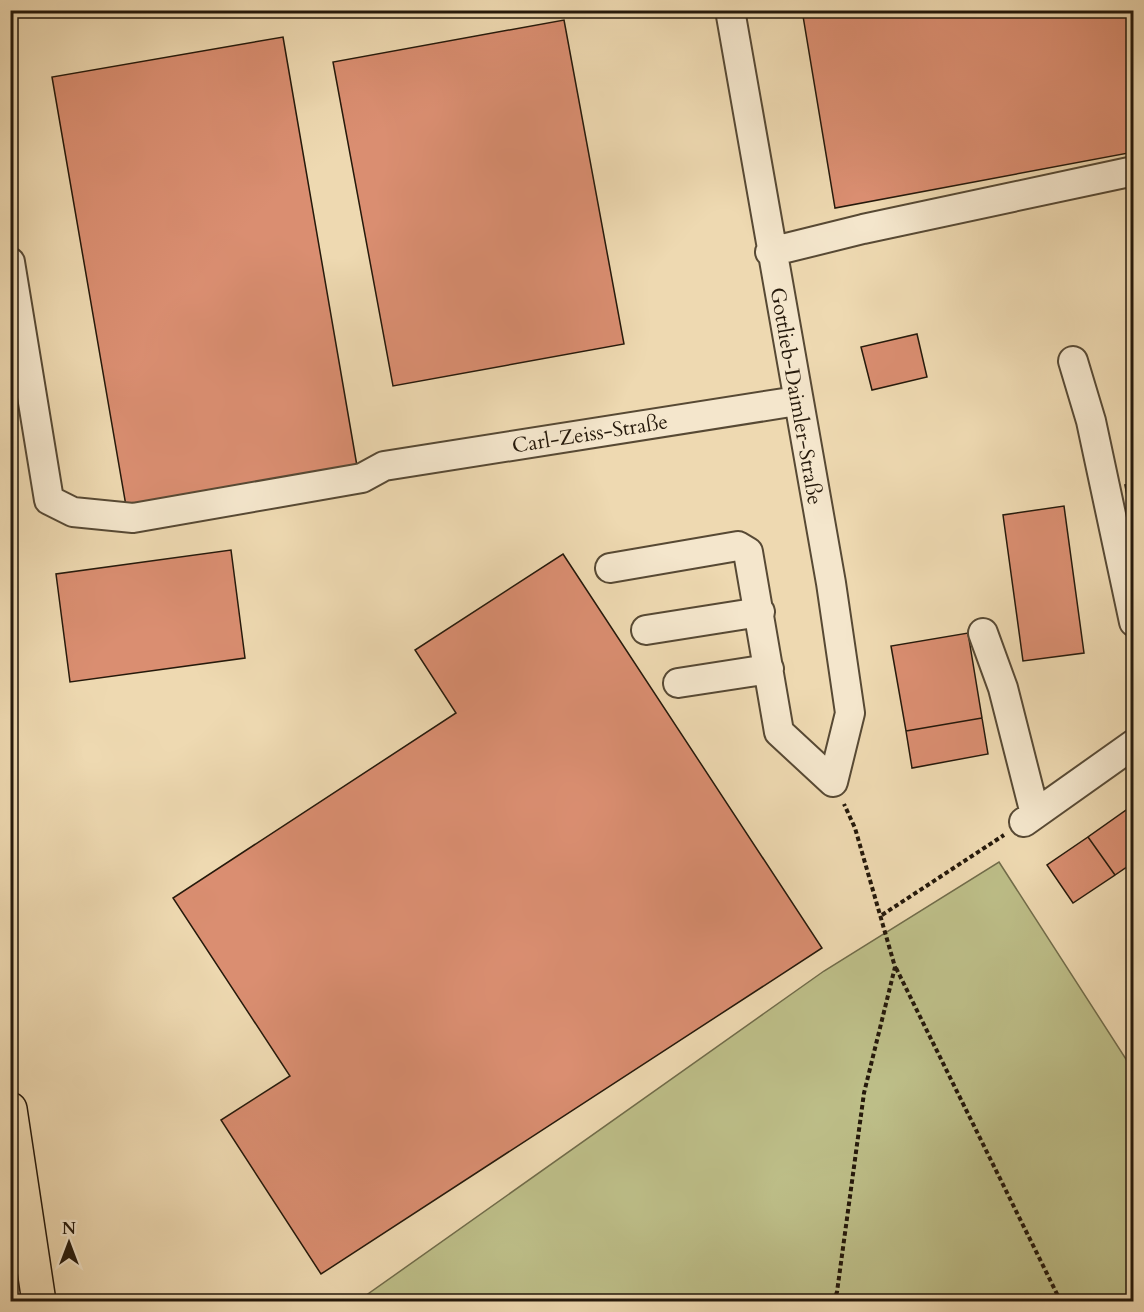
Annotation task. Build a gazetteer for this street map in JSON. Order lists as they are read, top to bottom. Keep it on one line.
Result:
{"streets":{"street":["Gottlieb-Daimler-Straße","Carl-Zeiss-Straße"]},"crossings":[["Gottlieb-Daimler-Straße","Carl-Zeiss-Straße"]],"north":"top"}
